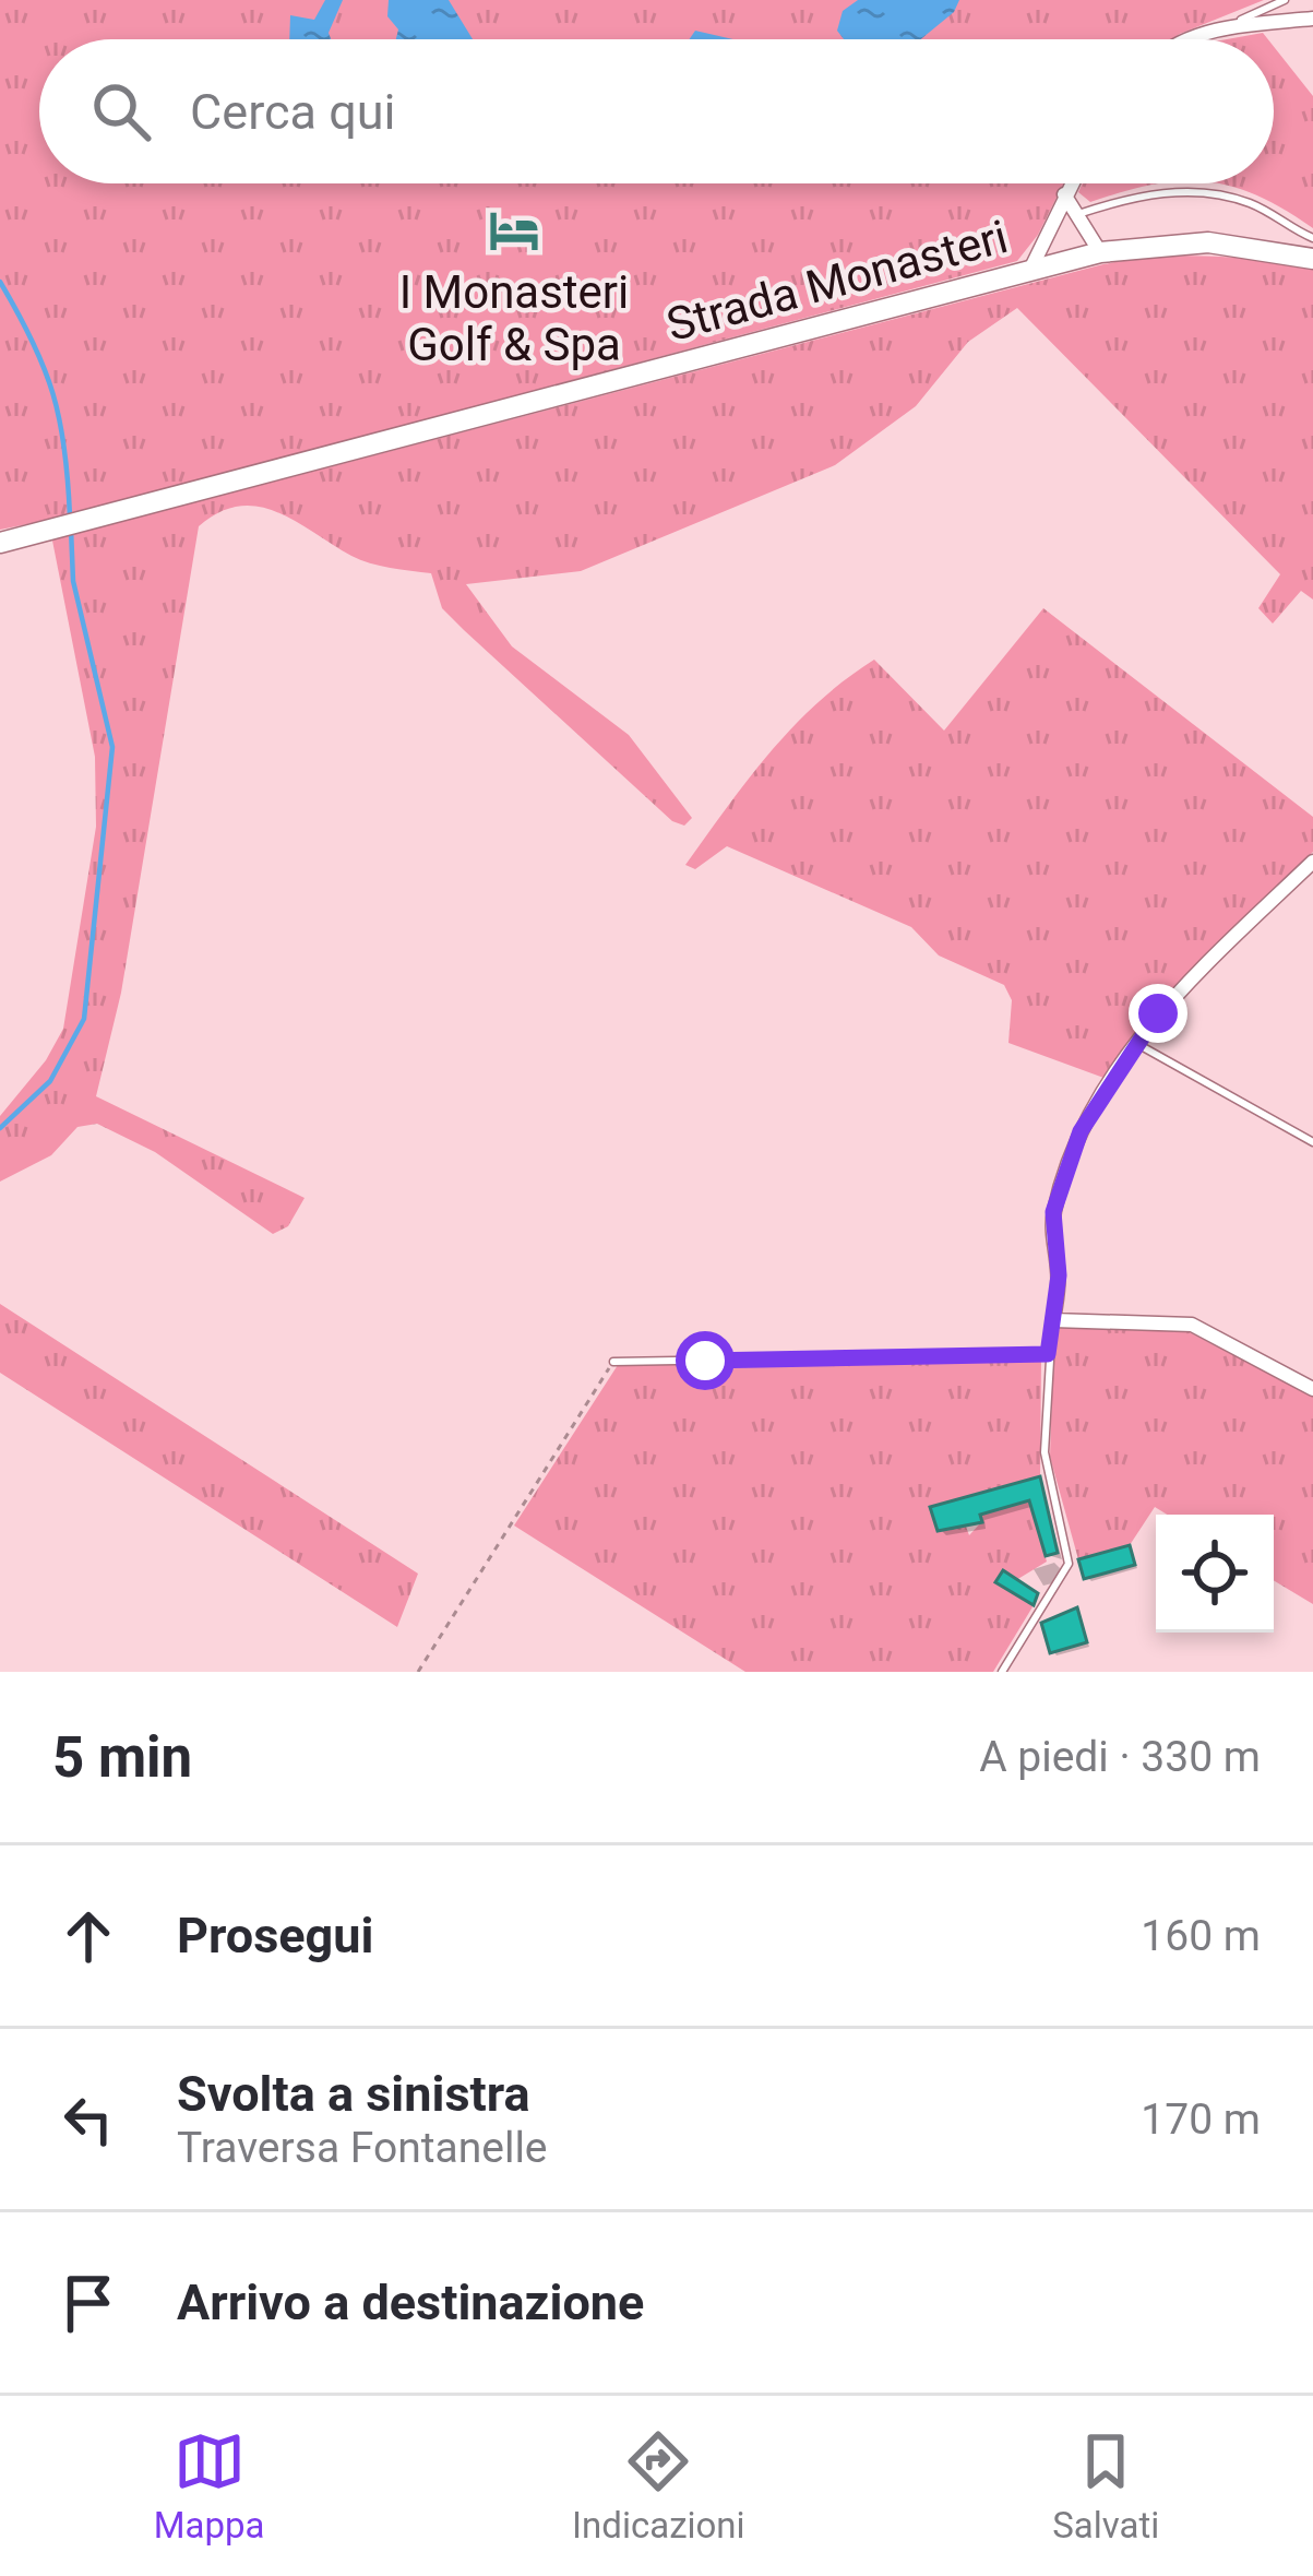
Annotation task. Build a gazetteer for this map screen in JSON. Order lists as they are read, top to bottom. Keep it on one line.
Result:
{"streets":{"main road":["Strada Monasteri"]},"places":{"hotel":["I Monasteri Golf & Spa"]},"page":{"search":"Cerca qui","heading":["5 min","A piedi · 330 m"],"list":[["Prosegui","160 m"],["Svolta a sinistra","Traversa Fontanelle","170 m"],"Arrivo a destinazione"],"nav":["Mappa","Indicazioni","Salvati"]}}
